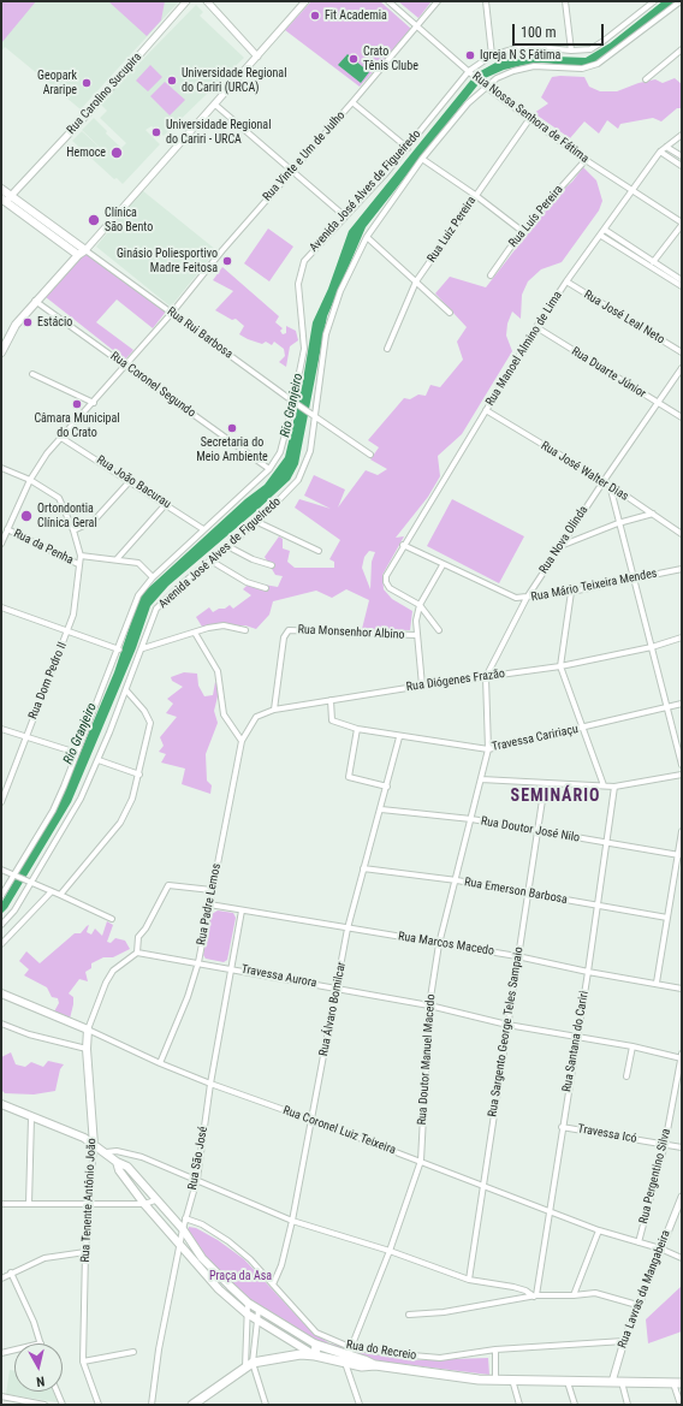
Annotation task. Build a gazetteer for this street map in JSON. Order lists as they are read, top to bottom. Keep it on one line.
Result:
{"streets":{"main road":["Rua Coronel Luiz Teixeira","Rua Tenente Antônio João"],"street":["Rua Carolino Sucupira","Rua Nossa Senhora de Fátima","Rua Vinte e Um de Julho","Avenida José Alves de Figueiredo","Rua Luís Pereira","Rua Luiz Pereira","Rua José Leal Neto","Rua Rui Barbosa","Rua Manoel Almino de Lima","Rua Duarte Júnior","Rua Coronel Segundo","Rua José Walter Dias","Rua João Bacurau","Rua Nova Olinda","Rua da Penha","Rua Mário Teixeira Mendes","Rua Monsenhor Albino","Rua Dom Pedro II","Rua Diógenes Frazão","Travessa Caririaçu","Rua Doutor José Nilo","Rua Emerson Barbosa","Rua Padre Lemos","Rua Marcos Macedo","Travessa Aurora","Rua Álvaro Bomilcar","Rua Sargento George Teles Sampaio","Rua Santana do Cariri","Rua Doutor Manuel Macedo","Travessa Icó","Rua São José","Rua Pergentino Silva","Rua Lavras da Mangabeira","Rua do Recreio"]},"crossings":[["Rua Nossa Senhora de Fátima","Rua Vinte e Um de Julho"],["Rua Nossa Senhora de Fátima","Avenida José Alves de Figueiredo"],["Rua Nossa Senhora de Fátima","Rua Luís Pereira"],["Rua Nossa Senhora de Fátima","Rua Luiz Pereira"],["Rua Nossa Senhora de Fátima","Rua Manoel Almino de Lima"],["Rua Vinte e Um de Julho","Rua Rui Barbosa"],["Rua Vinte e Um de Julho","Rua Coronel Segundo"],["Rua Vinte e Um de Julho","Rua João Bacurau"],["Rua Vinte e Um de Julho","Rua da Penha"],["Avenida José Alves de Figueiredo","Rua Rui Barbosa"],["Avenida José Alves de Figueiredo","Rua Coronel Segundo"],["Avenida José Alves de Figueiredo","Rua João Bacurau"],["Avenida José Alves de Figueiredo","Rua da Penha"],["Rua José Leal Neto","Rua Manoel Almino de Lima"],["Rua Manoel Almino de Lima","Rua Duarte Júnior"],["Rua Manoel Almino de Lima","Rua José Walter Dias"],["Rua Manoel Almino de Lima","Rua Mário Teixeira Mendes"],["Rua Duarte Júnior","Rua Nova Olinda"],["Rua José Walter Dias","Rua Nova Olinda"],["Rua Nova Olinda","Rua Mário Teixeira Mendes"],["Rua Nova Olinda","Rua Diógenes Frazão"],["Rua Nova Olinda","Rua Doutor Manuel Macedo"],["Rua da Penha","Rua Dom Pedro II"],["Rua Monsenhor Albino","Rua Diógenes Frazão"],["Rua Diógenes Frazão","Travessa Caririaçu"],["Rua Diógenes Frazão","Rua Padre Lemos"],["Rua Diógenes Frazão","Rua Doutor Manuel Macedo"],["Travessa Caririaçu","Rua Álvaro Bomilcar"],["Travessa Caririaçu","Rua Doutor Manuel Macedo"],["Rua Doutor José Nilo","Rua Álvaro Bomilcar"],["Rua Doutor José Nilo","Rua Sargento George Teles Sampaio"],["Rua Doutor José Nilo","Rua Santana do Cariri"],["Rua Doutor José Nilo","Rua Doutor Manuel Macedo"],["Rua Emerson Barbosa","Rua Álvaro Bomilcar"],["Rua Emerson Barbosa","Rua Sargento George Teles Sampaio"],["Rua Emerson Barbosa","Rua Santana do Cariri"],["Rua Emerson Barbosa","Rua Doutor Manuel Macedo"],["Rua Padre Lemos","Rua Marcos Macedo"],["Rua Padre Lemos","Travessa Aurora"],["Rua Padre Lemos","Rua Coronel Luiz Teixeira"],["Rua Marcos Macedo","Rua Álvaro Bomilcar"],["Rua Marcos Macedo","Rua Sargento George Teles Sampaio"],["Rua Marcos Macedo","Rua Santana do Cariri"],["Rua Marcos Macedo","Rua Doutor Manuel Macedo"],["Rua Marcos Macedo","Rua São José"],["Travessa Aurora","Rua Álvaro Bomilcar"],["Travessa Aurora","Rua Sargento George Teles Sampaio"],["Travessa Aurora","Rua Santana do Cariri"],["Travessa Aurora","Rua Doutor Manuel Macedo"],["Travessa Aurora","Rua São José"],["Travessa Aurora","Rua Pergentino Silva"],["Travessa Aurora","Rua Tenente Antônio João"],["Rua Álvaro Bomilcar","Rua Coronel Luiz Teixeira"],["Rua Álvaro Bomilcar","Rua do Recreio"],["Rua Sargento George Teles Sampaio","Rua Coronel Luiz Teixeira"],["Rua Santana do Cariri","Rua Coronel Luiz Teixeira"],["Rua Santana do Cariri","Travessa Icó"],["Rua Doutor Manuel Macedo","Rua Coronel Luiz Teixeira"],["Rua Doutor Manuel Macedo","Rua do Recreio"],["Rua Coronel Luiz Teixeira","Rua São José"],["Rua Coronel Luiz Teixeira","Rua Pergentino Silva"],["Rua Coronel Luiz Teixeira","Rua Tenente Antônio João"],["Rua Coronel Luiz Teixeira","Rua Lavras da Mangabeira"],["Travessa Icó","Rua Pergentino Silva"],["Rua São José","Rua do Recreio"],["Rua Lavras da Mangabeira","Rua do Recreio"]],"districts":["SEMINÁRIO"],"water":["Rio Granjeiro"],"parks":["Praça da Asa"],"places":["Fit Academia","Igreja N S Fátima","Crato Tênis Clube","Universidade Regional do Cariri (URCA)","Geopark Araripe","Universidade Regional do Cariri - URCA","Hemoce","Clínica São Bento","Ginásio Poliesportivo Madre Feitosa","Estácio","Câmara Municipal do Crato","Secretaria do Meio Ambiente","Ortondontia Clínica Geral"],"scale_bar":"100 m","north":"bottom"}
